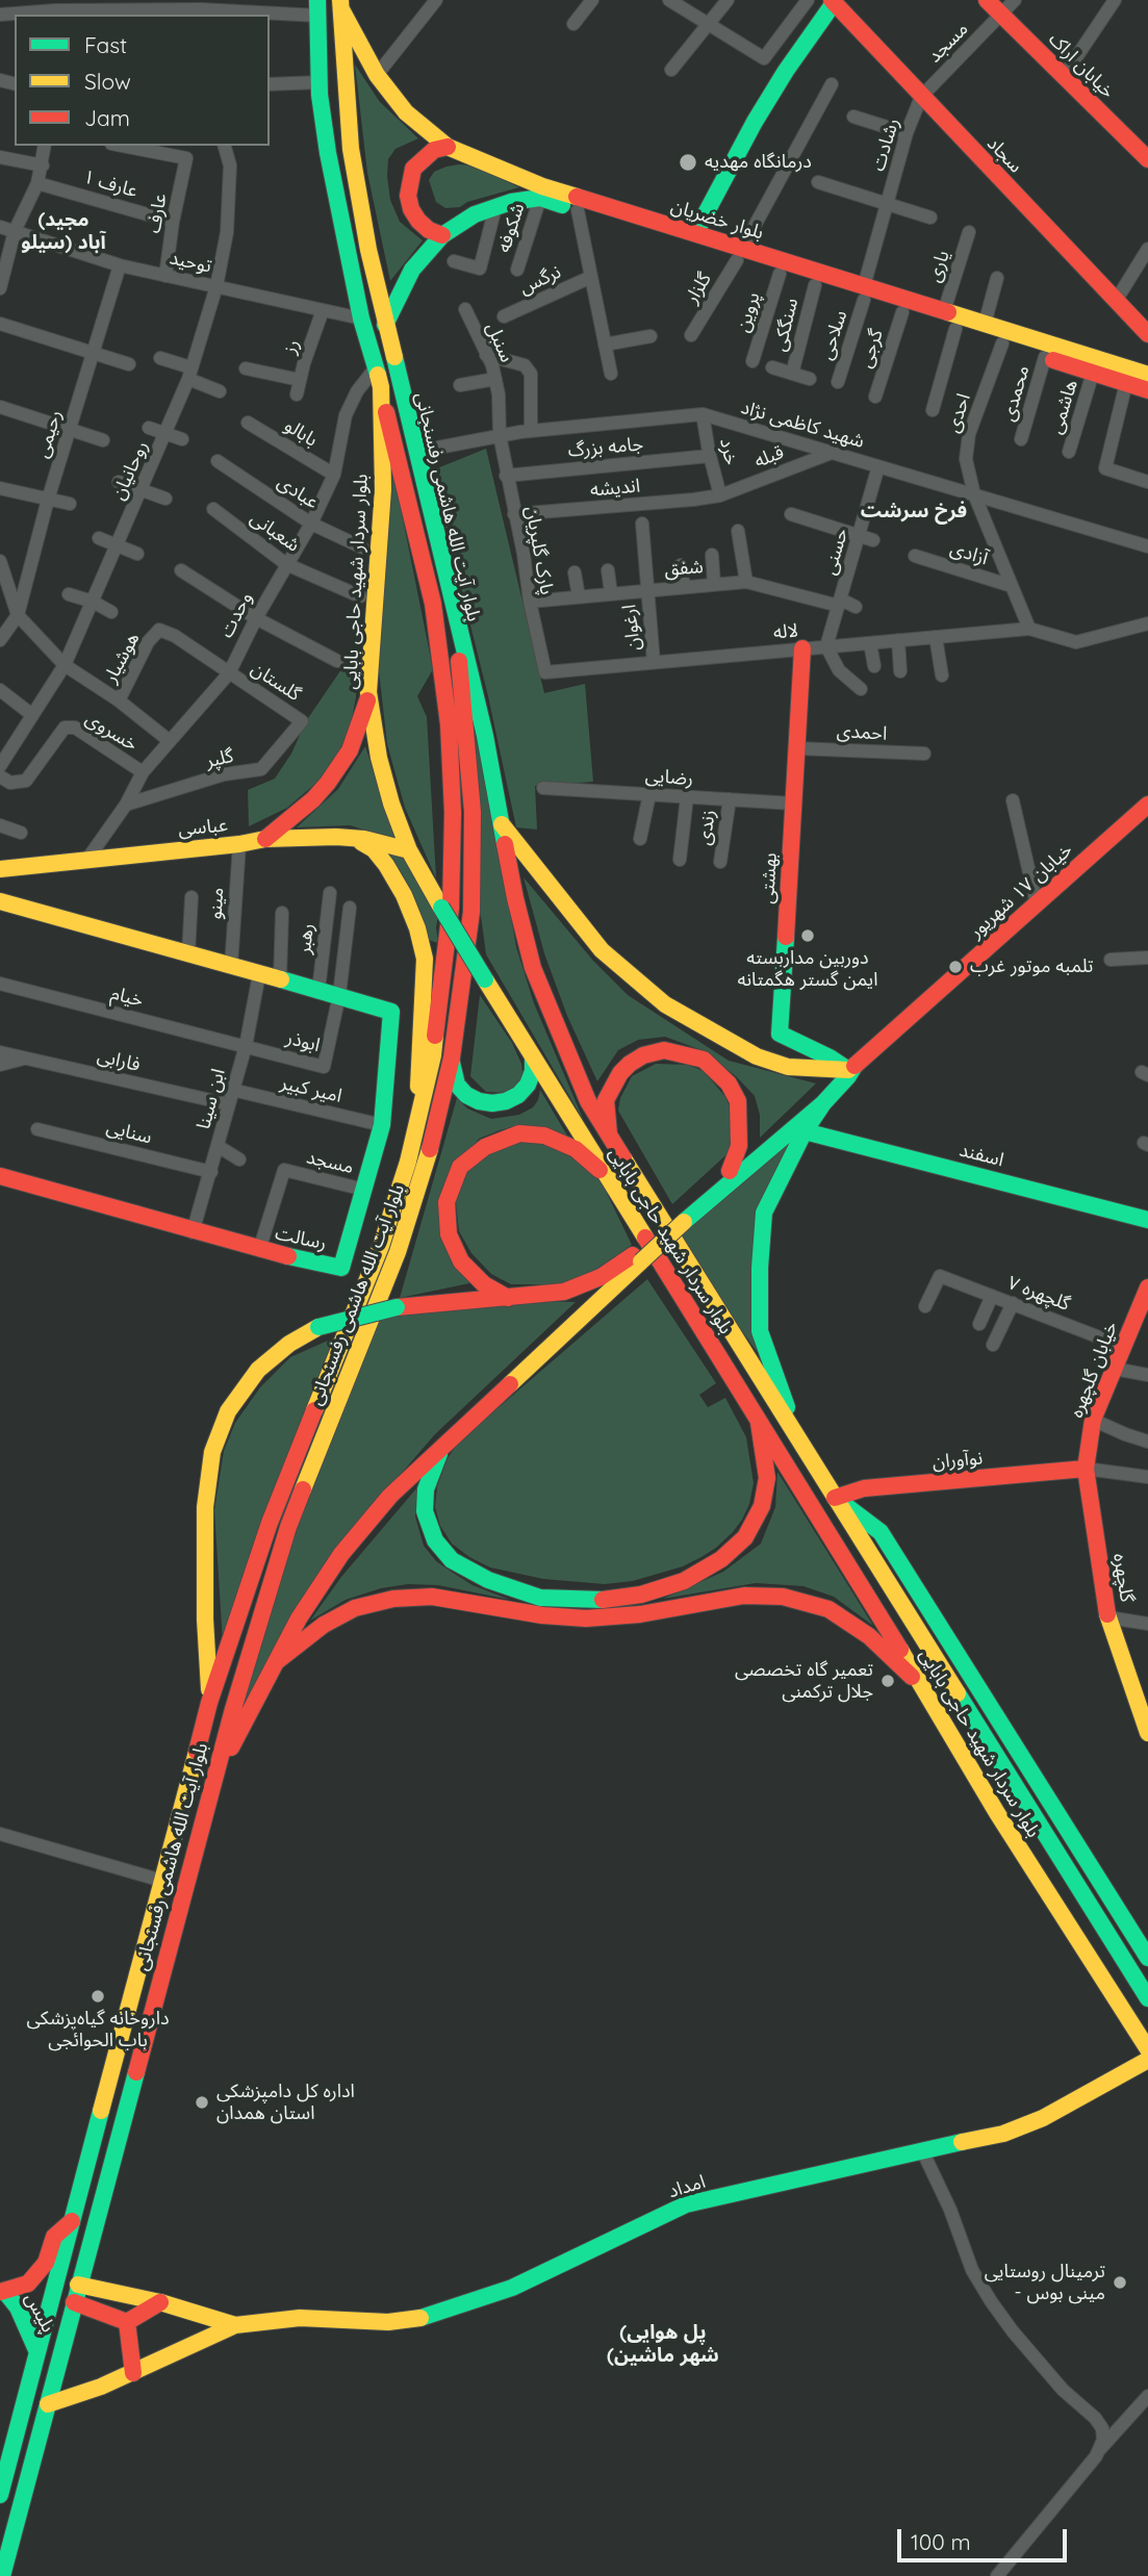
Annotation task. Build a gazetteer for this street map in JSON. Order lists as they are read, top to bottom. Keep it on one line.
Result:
{"streets":{"main road":["خیابان اراک","سجاد","بلوار خضریان","بلوار آیت الله هاشمی رفسنجانی","بلوار سردار شهید حاجی بابایی","عباسی","بهشتی","خیابان ۱۷ شهریور","اسفند","رسالت","خیابان گلچهره","نوآوران","گلچهره","امداد","پلیس"],"street":["مسجد","رشادت","عارف ۱","عارف","شکوفه","توحید","یاری","نرگس","گلزار","پروین","سنگکی","سلاحی","سنبل","رز","گرجی","محمدی","هاشمی","احدی","شهید کاظمی نژاد","بابالو","رحیمی","جامه بزرگ","خرد","قبله","روحانیان","اندیشه","عبادی","شعبانی","پارک گلپریان","حسنی","آزادی","شفق","وحدت","ارغوان","لاله","هوشیار","گلستان","خسروی","احمدی","گلپر","رضایی","زندی","مینو","رهبر","خیام","ابوذر","فارابی","امیر کبیر","ابن سینا","سنایی","گلچهره ۷"]},"crossings":[["مسجد","خیابان اراک"],["مسجد","رشادت"],["مسجد","سجاد"],["مسجد","رسالت"],["رشادت","سجاد"],["رشادت","بلوار خضریان"],["رشادت","سلاحی"],["سجاد","بلوار خضریان"],["عارف ۱","عارف"],["عارف","توحید"],["بلوار خضریان","شکوفه"],["بلوار خضریان","یاری"],["بلوار خضریان","گلزار"],["بلوار خضریان","پروین"],["بلوار خضریان","سنگکی"],["بلوار خضریان","سلاحی"],["بلوار خضریان","گرجی"],["بلوار خضریان","محمدی"],["بلوار خضریان","هاشمی"],["بلوار خضریان","احدی"],["بلوار خضریان","بلوار آیت الله هاشمی رفسنجانی"],["توحید","رز"],["توحید","رحیمی"],["توحید","روحانیان"],["توحید","بلوار آیت الله هاشمی رفسنجانی"],["سنبل","شهید کاظمی نژاد"],["سنبل","پارک گلپریان"],["احدی","شهید کاظمی نژاد"],["احدی","آزادی"],["شهید کاظمی نژاد","خرد"],["شهید کاظمی نژاد","قبله"],["شهید کاظمی نژاد","پارک گلپریان"],["شهید کاظمی نژاد","حسنی"],["شهید کاظمی نژاد","آزادی"],["بابالو","وحدت"],["جامه بزرگ","خرد"],["جامه بزرگ","پارک گلپریان"],["خرد","قبله"],["خرد","اندیشه"],["قبله","اندیشه"],["اندیشه","پارک گلپریان"],["عبادی","وحدت"],["بلوار آیت الله هاشمی رفسنجانی","بلوار سردار شهید حاجی بابایی"],["بلوار آیت الله هاشمی رفسنجانی","وحدت"],["بلوار آیت الله هاشمی رفسنجانی","پلیس"],["شعبانی","وحدت"],["پارک گلپریان","شفق"],["پارک گلپریان","لاله"],["حسنی","شفق"],["حسنی","لاله"],["آزادی","لاله"],["شفق","ارغوان"],["بلوار سردار شهید حاجی بابایی","عباسی"],["بلوار سردار شهید حاجی بابایی","نوآوران"],["وحدت","هوشیار"],["وحدت","گلستان"],["وحدت","خسروی"],["وحدت","گلپر"],["وحدت","عباسی"],["ارغوان","لاله"],["لاله","بهشتی"],["هوشیار","گلستان"],["گلستان","گلپر"],["احمدی","بهشتی"],["رضایی","زندی"],["رضایی","بهشتی"],["عباسی","مینو"],["بهشتی","خیابان ۱۷ شهریور"],["خیام","ابوذر"],["خیام","ابن سینا"],["ابوذر","ابن سینا"],["ابوذر","رسالت"],["فارابی","ابن سینا"],["امیر کبیر","ابن سینا"],["امیر کبیر","رسالت"],["ابن سینا","سنایی"],["ابن سینا","رسالت"],["گلچهره ۷","خیابان گلچهره"],["خیابان گلچهره","نوآوران"],["خیابان گلچهره","گلچهره"],["نوآوران","گلچهره"]],"districts":["(مجید آباد (سیلو","فرخ سرشت","(پل هوایی (شهر ماشین"],"places":["درمانگاه مهدیه","دوربین مداربسته ایمن گستر هگمتانه","تلمبه موتور غرب","تعمیر گاه تخصصی جلال ترکمنی","داروخانه گیاه‌پزشکی باب الحوائجی","اداره کل دامپزشکی استان همدان","ترمینال روستایی - مینی بوس"],"legend":["Fast","Slow","Jam"],"scale_bar":"100 m"}
